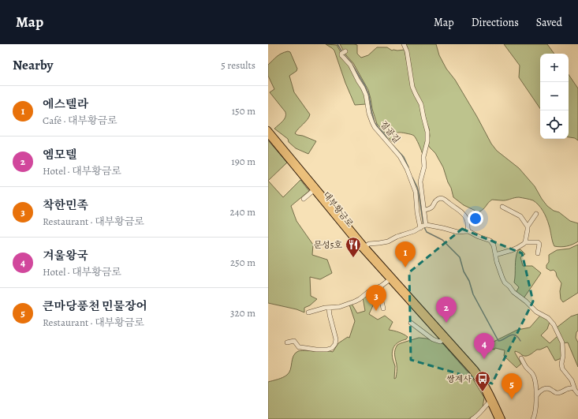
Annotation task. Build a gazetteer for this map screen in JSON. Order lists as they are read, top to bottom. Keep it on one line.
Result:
{"streets":{"main road":["대부황금로"],"lane":["절골길"]},"places":{"restaurant":["문성5호"],"bus stop":["쌍계사"]},"page":{"header":"Map","nav":["Map","Directions","Saved"],"heading":["Nearby","5 results"],"map_buttons":["+","−"],"list":[{"mark":"1","name":"에스텔라","note":"Café · 대부황금로","value":"150 m"},{"mark":"2","name":"엠모텔","note":"Hotel · 대부황금로","value":"190 m"},{"mark":"3","name":"착한민족","note":"Restaurant · 대부황금로","value":"240 m"},{"mark":"4","name":"겨울왕국","note":"Hotel · 대부황금로","value":"250 m"},{"mark":"5","name":"큰마당풍천 민물장어","note":"Restaurant · 대부황금로","value":"320 m"}],"pins":["1","3","2","4","5"]}}
